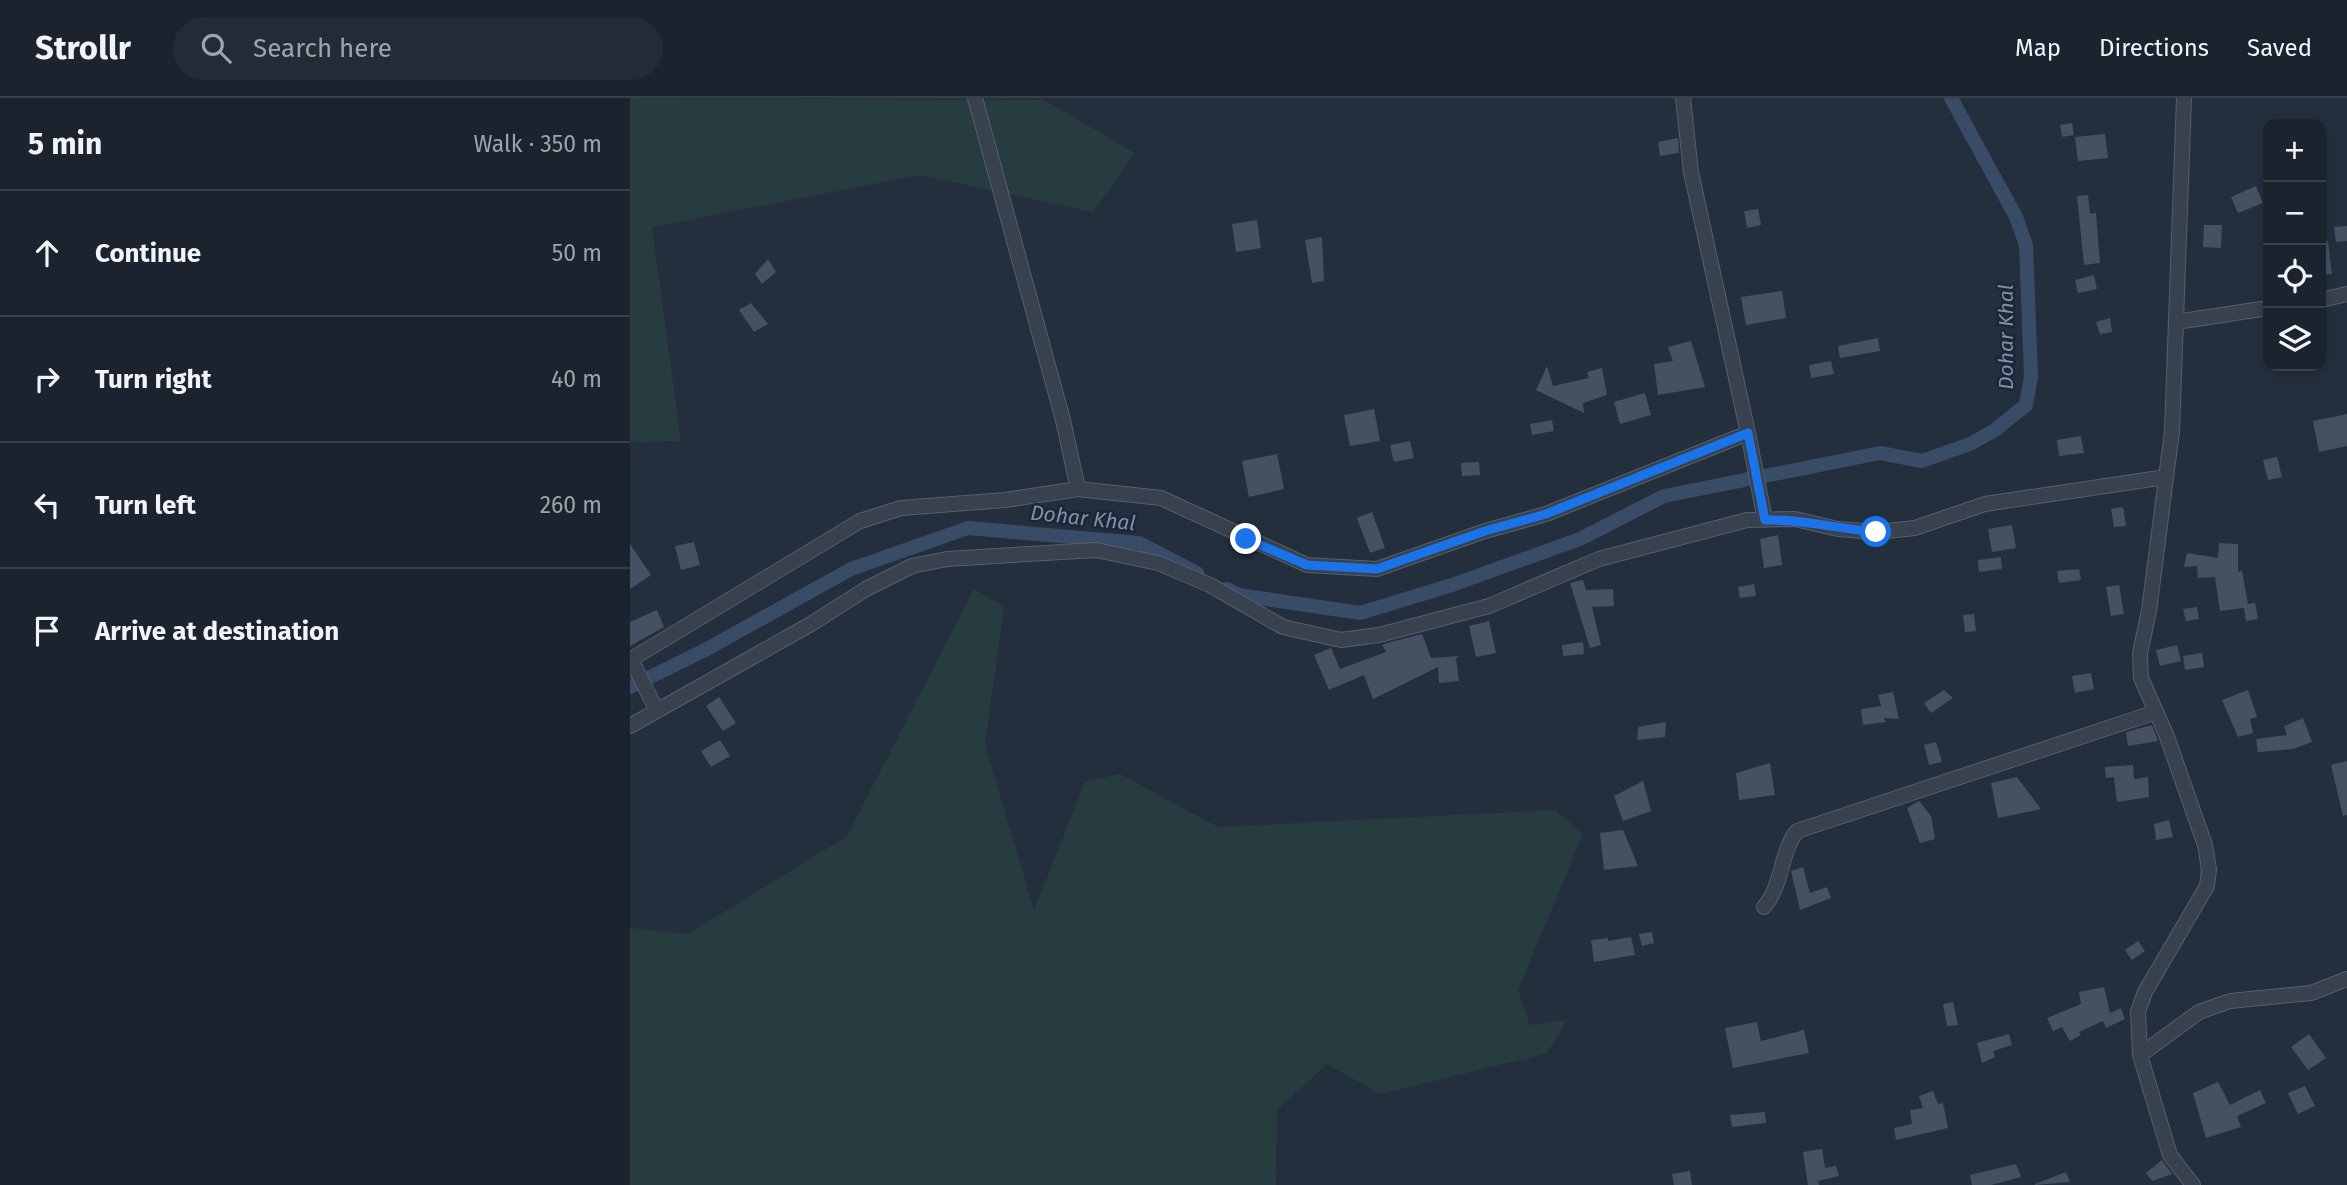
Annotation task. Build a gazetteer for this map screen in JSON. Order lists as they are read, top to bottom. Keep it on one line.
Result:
{"water":["Dohar Khal"],"page":{"header":"Strollr","search":"Search here","nav":["Map","Directions","Saved"],"heading":["5 min","Walk · 350 m"],"map_buttons":["+","−"],"list":[["Continue","50 m"],["Turn right","40 m"],["Turn left","260 m"],"Arrive at destination"]}}
